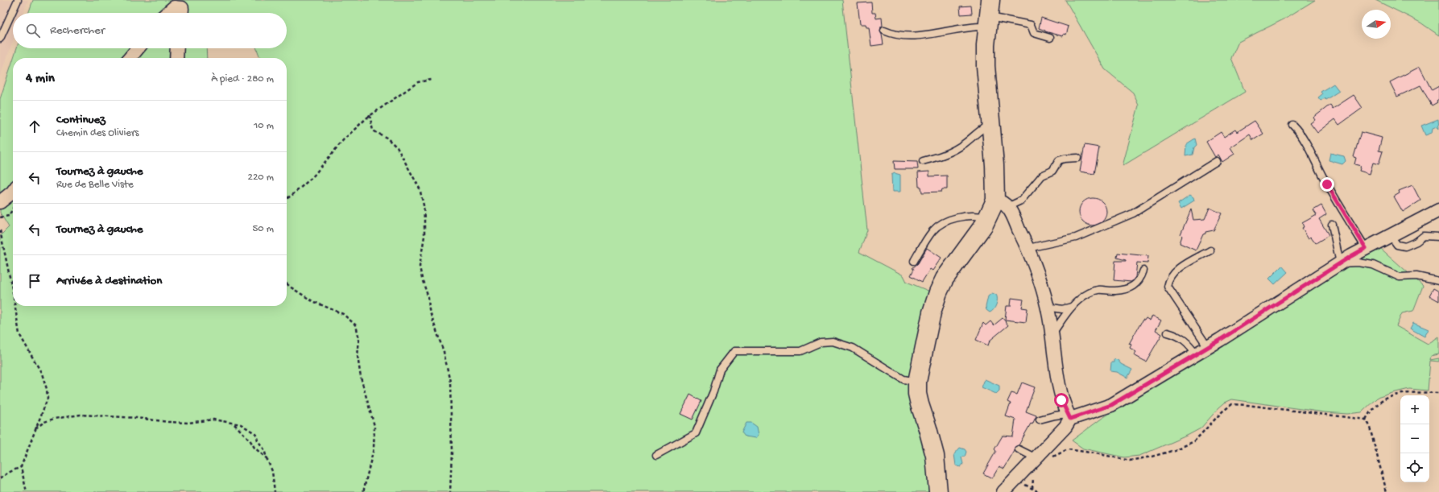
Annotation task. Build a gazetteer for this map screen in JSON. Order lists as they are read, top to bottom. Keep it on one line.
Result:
{"north":"right","page":{"search":"Rechercher","heading":["4 min","À pied · 280 m"],"list":[["Continuez","Chemin des Oliviers","10 m"],["Tournez à gauche","Rue de Belle Viste","220 m"],["Tournez à gauche","50 m"],"Arrivée à destination"],"map_buttons":["+","−"]}}
